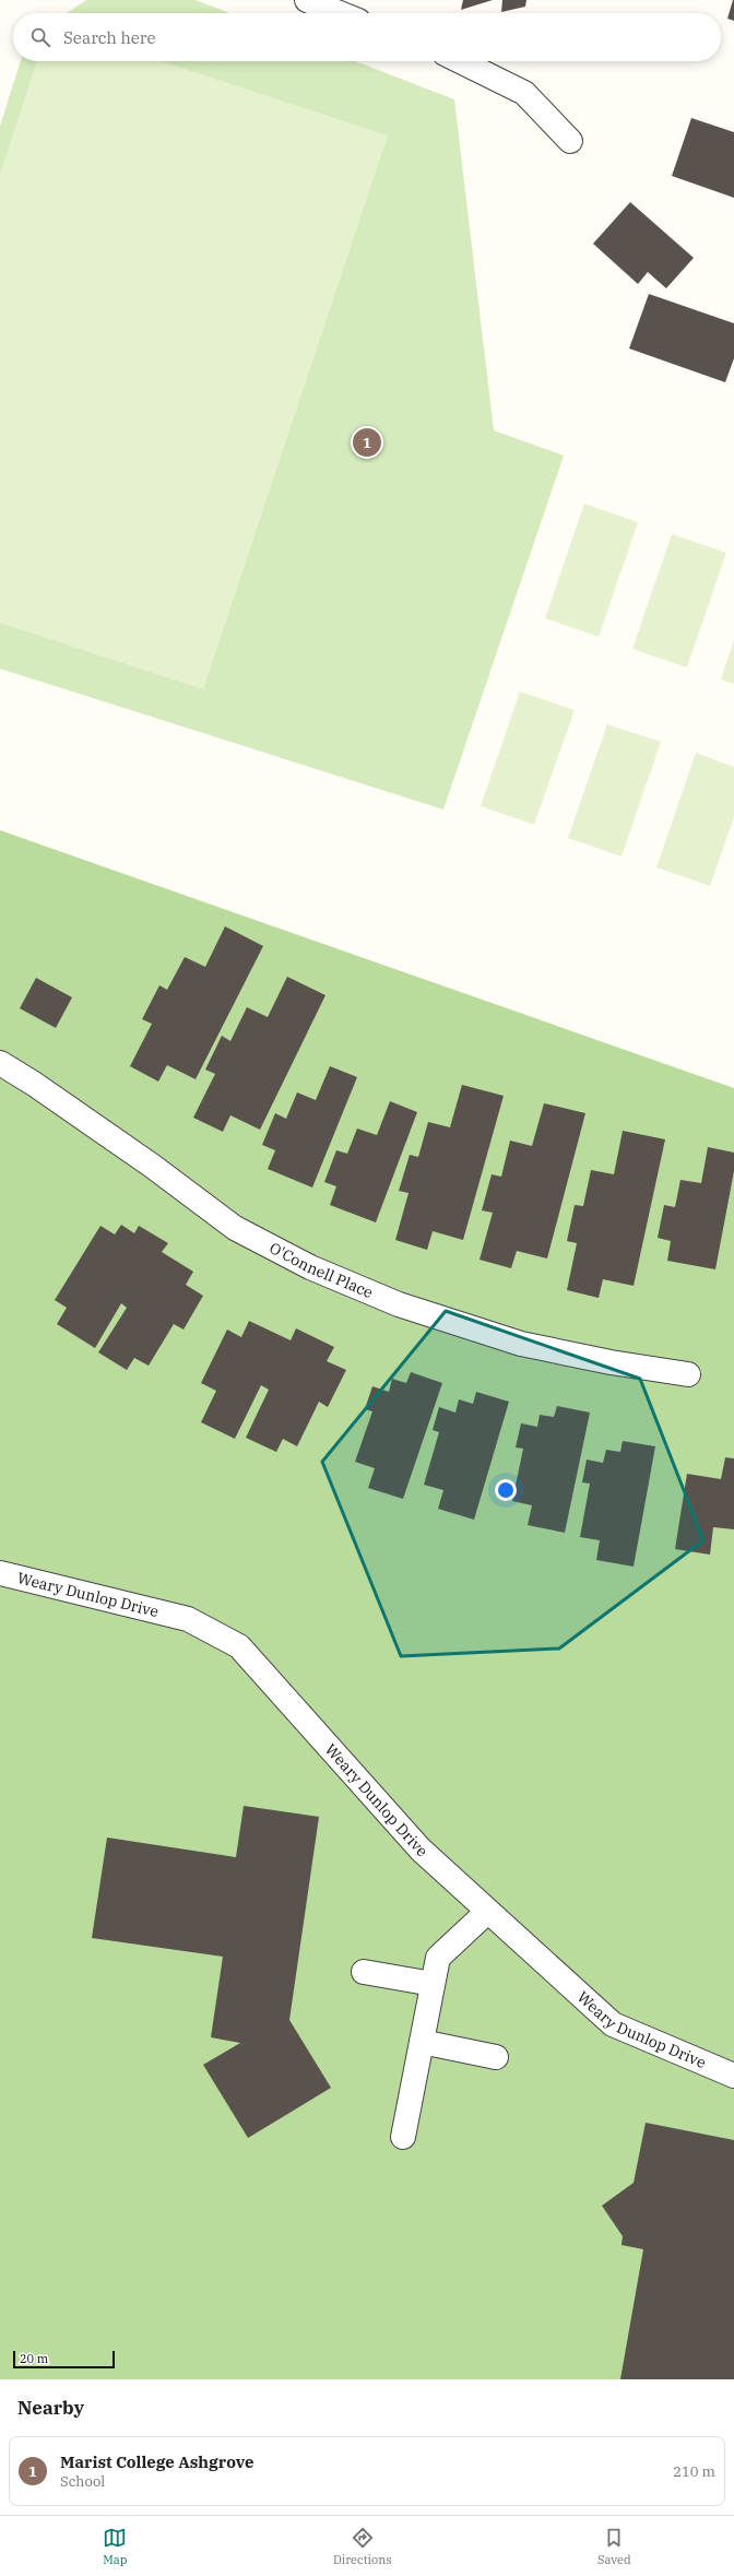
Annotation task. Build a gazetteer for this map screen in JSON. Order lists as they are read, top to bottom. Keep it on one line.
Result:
{"streets":{"street":["O'Connell Place","Weary Dunlop Drive"]},"scale_bar":"20 m","page":{"search":"Search here","pins":"1","scale":"20 m","heading":"Nearby","list":[{"mark":"1","name":"Marist College Ashgrove","note":"School","value":"210 m"}],"nav":["Map","Directions","Saved"]}}
